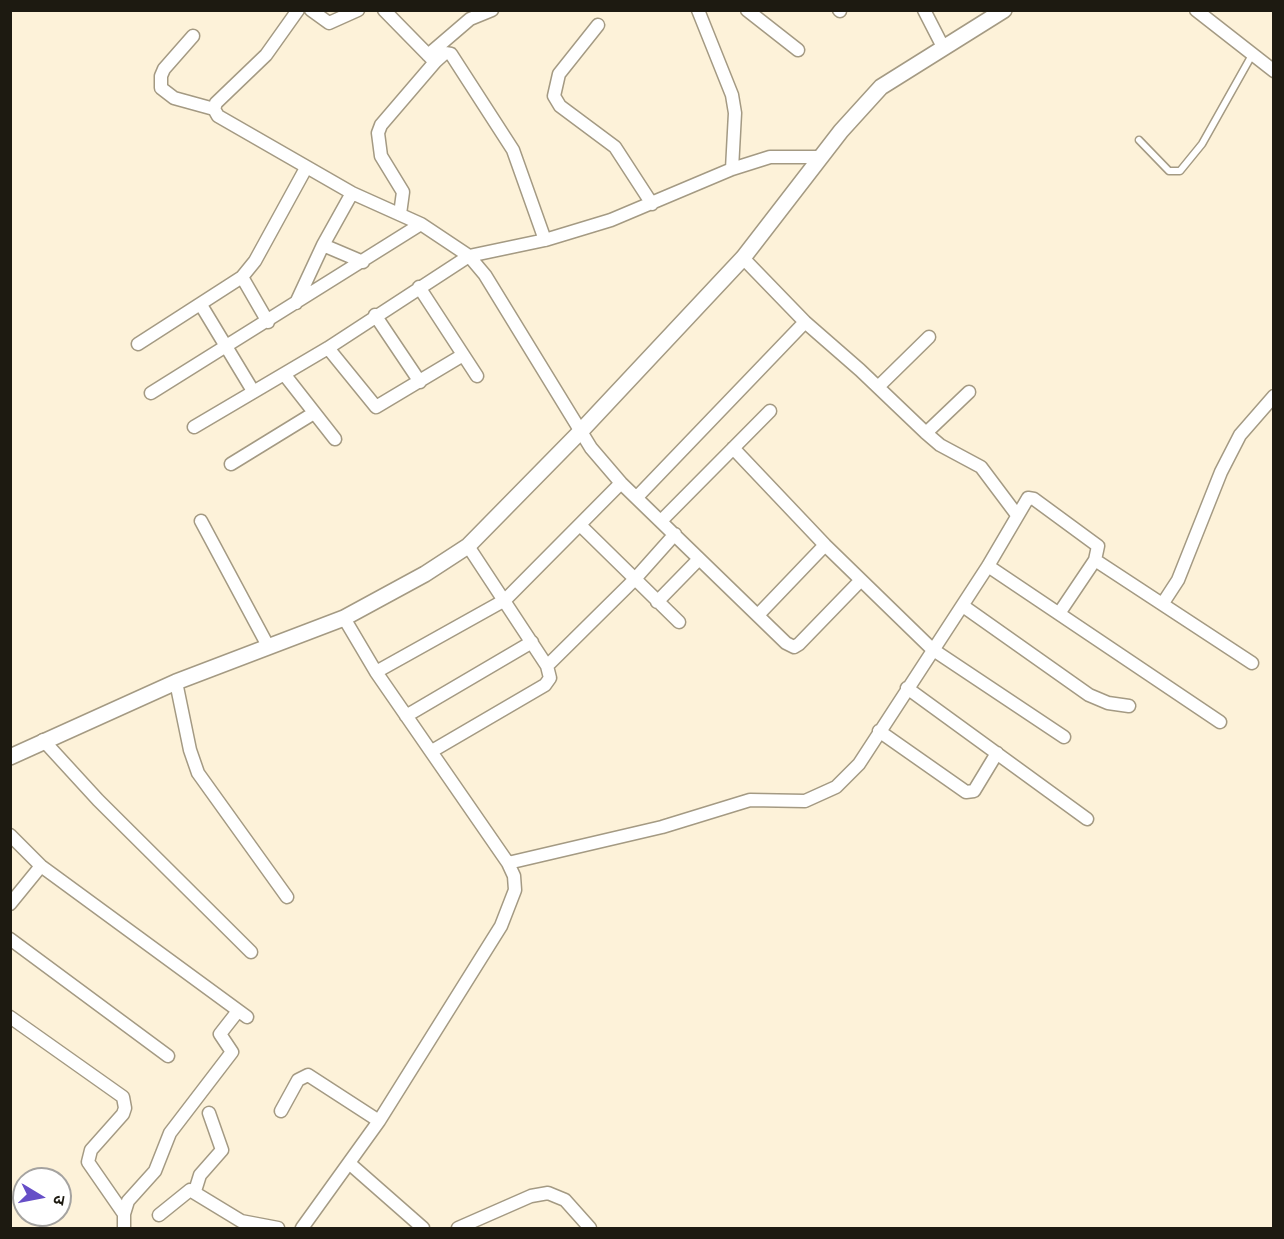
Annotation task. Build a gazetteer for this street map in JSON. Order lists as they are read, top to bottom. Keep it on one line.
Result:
{"north":"right"}
